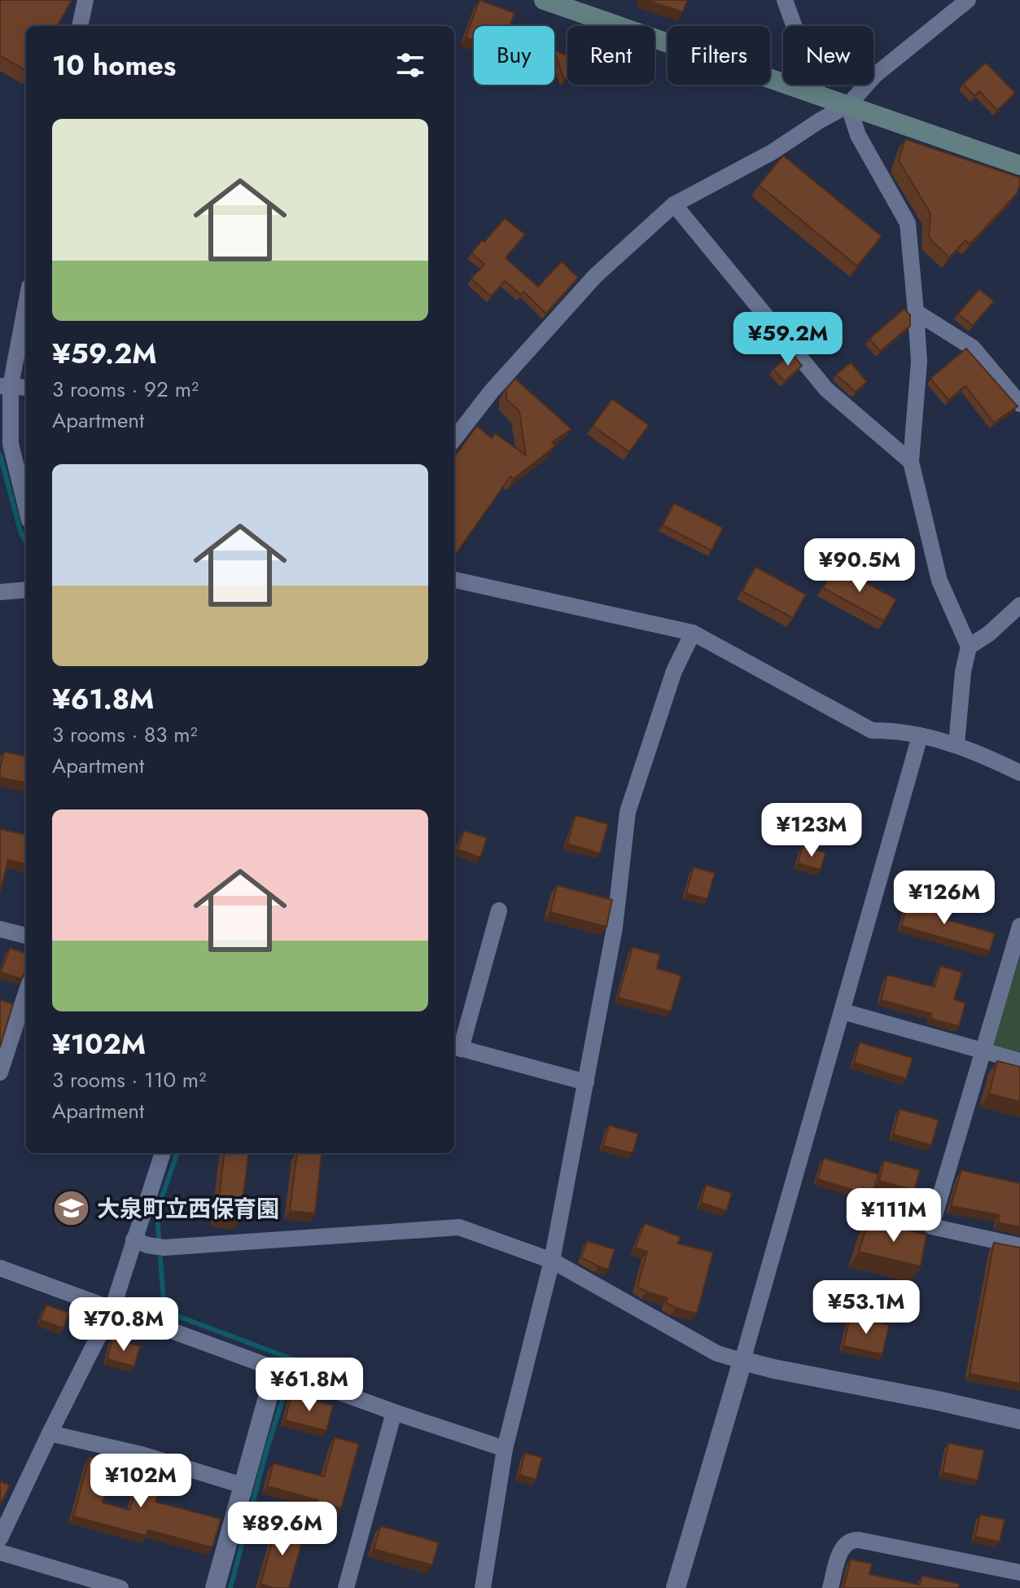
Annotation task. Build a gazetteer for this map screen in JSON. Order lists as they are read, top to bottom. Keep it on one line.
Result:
{"places":{"school or university":["大泉町立西保育園"]},"page":{"chip":["Buy","Rent","Filters","New"],"heading":"10 homes","list":[{"name":"¥59.2M","note":"3 rooms · 92 m² · Apartment"},{"name":"¥61.8M","note":"3 rooms · 83 m² · Apartment"},{"name":"¥102M","note":"3 rooms · 110 m² · Apartment"}],"price":["¥59.2M","¥90.5M","¥123M","¥126M","¥111M","¥53.1M","¥70.8M","¥61.8M","¥102M","¥89.6M"]}}
